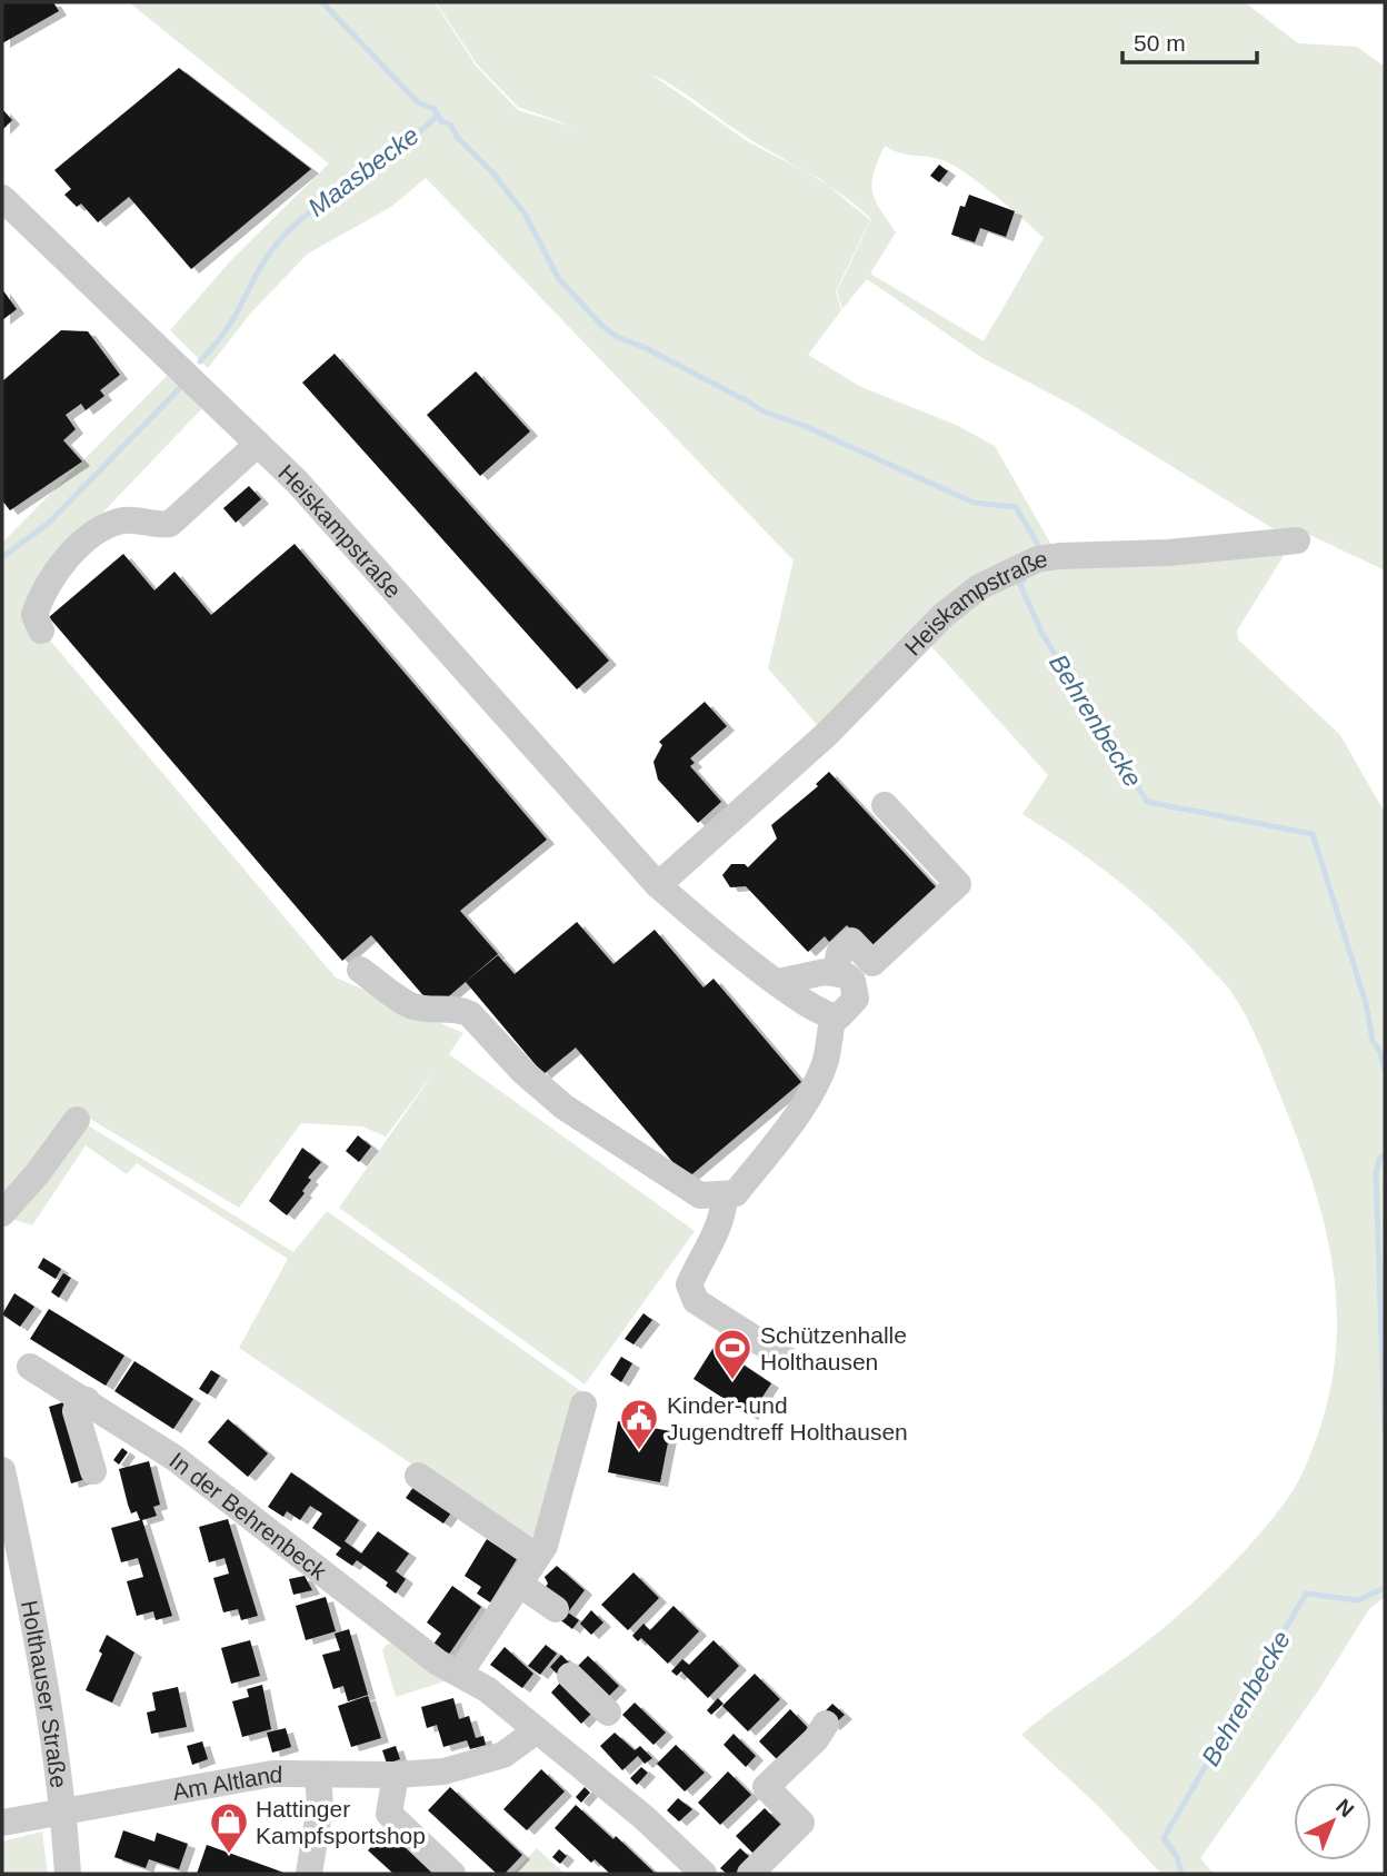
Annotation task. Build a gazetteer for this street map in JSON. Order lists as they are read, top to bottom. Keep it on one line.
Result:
{"streets":{"street":["Heiskampstraße","In der Behrenbeck","Holthauser Straße","Am Altland"]},"crossings":[["In der Behrenbeck","Am Altland"],["Holthauser Straße","Am Altland"]],"water":["Maasbecke","Behrenbecke"],"places":{"sports":["Schützenhalle Holthausen"],"public building":["Kinder- und Jugendtreff Holthausen"],"shop":["Hattinger Kampfsportshop"]},"scale_bar":"50 m","north":"top right"}
